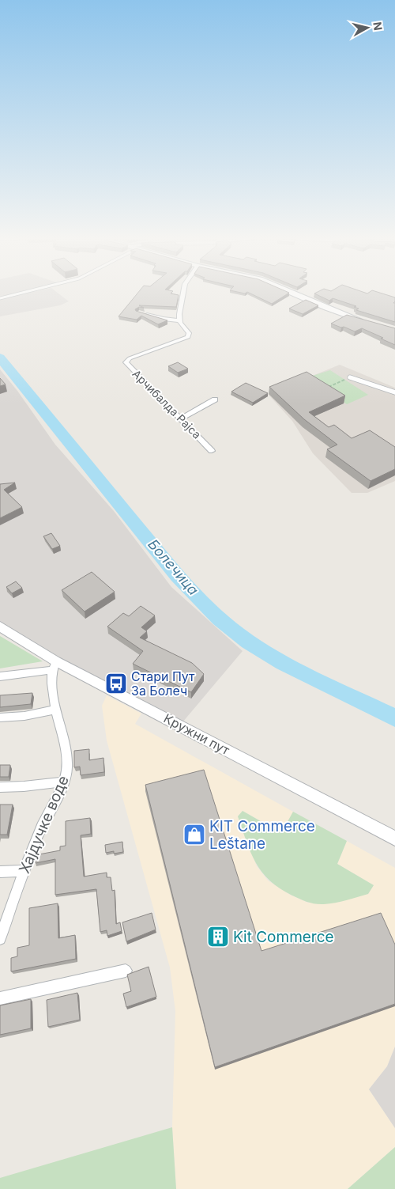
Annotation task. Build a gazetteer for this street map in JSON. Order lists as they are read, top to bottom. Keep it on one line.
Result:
{"streets":{"main road":["Кружни пут"],"street":["Арчибалда Рајса","Хајдучке воде"]},"crossings":[["Кружни пут","Хајдучке воде"]],"water":["Болечица"],"places":{"bus stop":["Стари Пут За Болеч"],"shop":["KIT Commerce Leštane"],"building":["Kit Commerce"]},"north":"right"}
